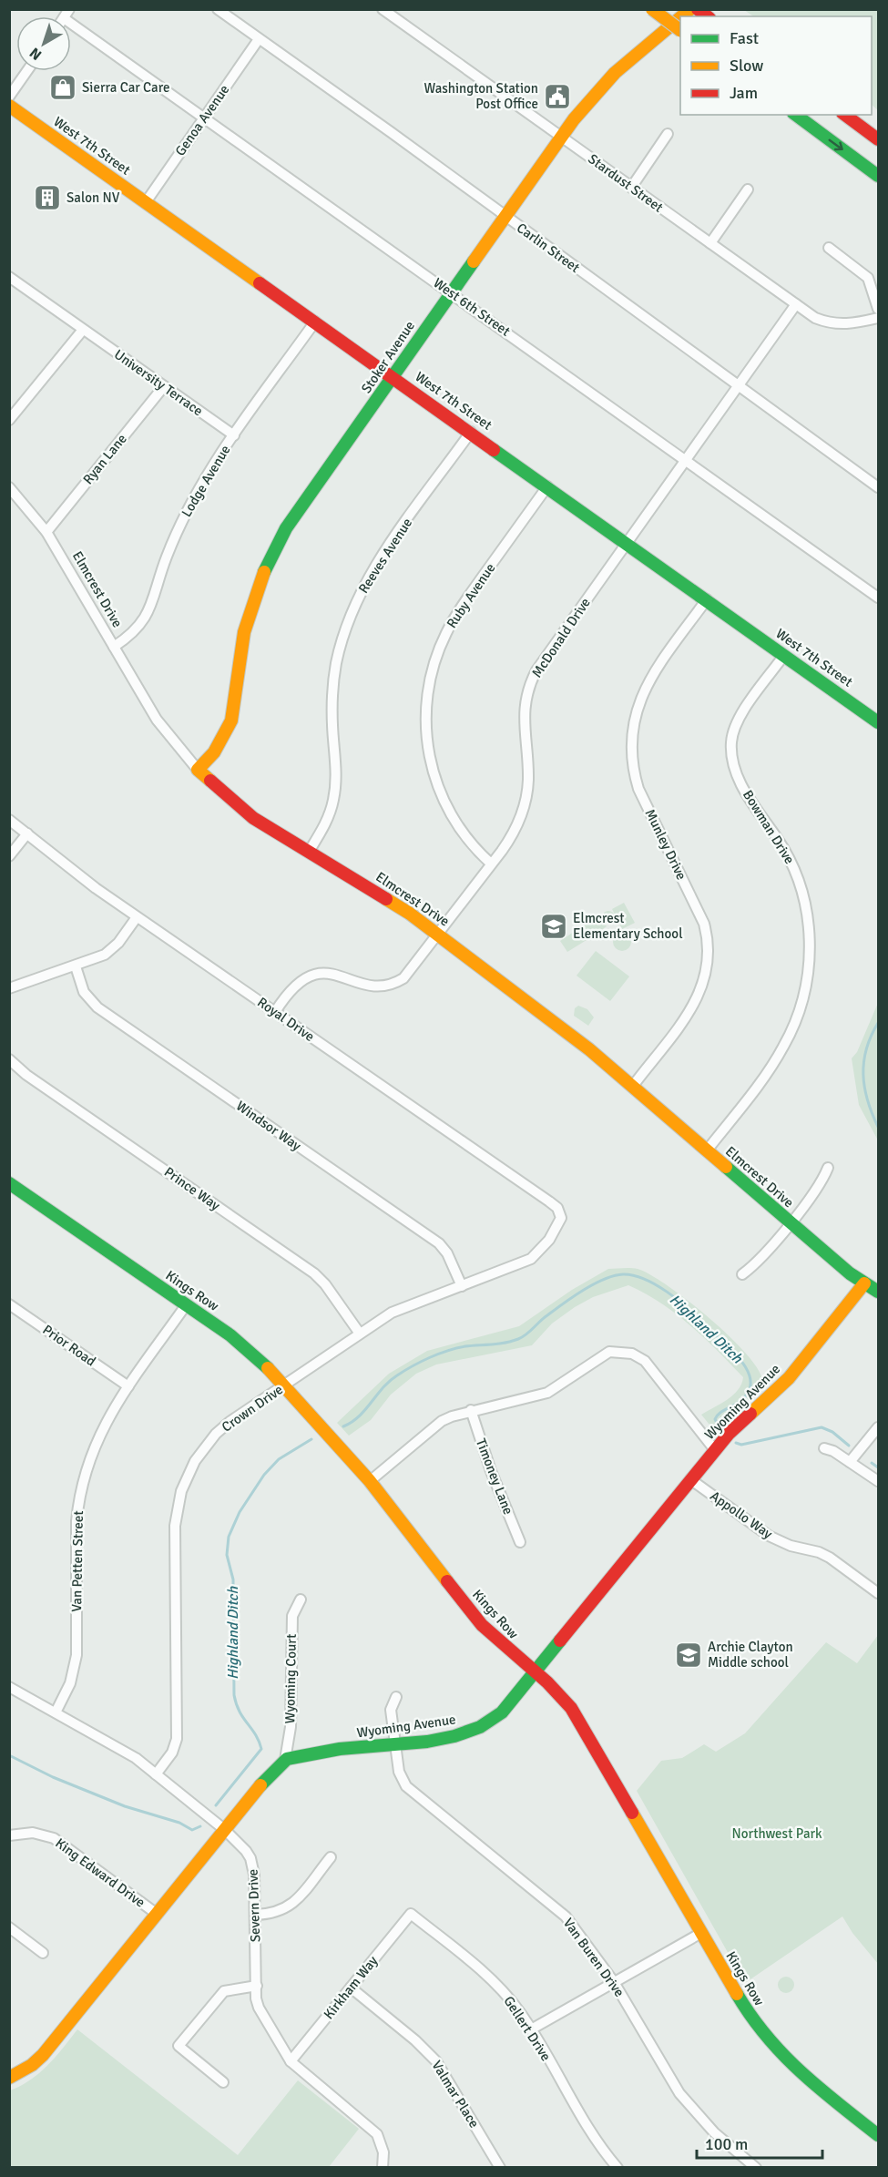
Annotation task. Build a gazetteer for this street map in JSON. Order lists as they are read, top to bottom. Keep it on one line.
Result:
{"streets":{"main road":["West 7th Street","Stoker Avenue","Elmcrest Drive","Kings Row","Wyoming Avenue"],"street":["Genoa Avenue","Stardust Street","Carlin Street","West 6th Street","University Terrace","Ryan Lane","Lodge Avenue","Reeves Avenue","Ruby Avenue","McDonald Drive","Bowman Drive","Munley Drive","Royal Drive","Windsor Way","Prince Way","Prior Road","Crown Drive","Timoney Lane","Appollo Way","Van Petten Street","Wyoming Court","King Edward Drive","Severn Drive","Van Buren Drive","Kirkham Way","Gellert Drive","Valmar Place"]},"crossings":[["Genoa Avenue","West 7th Street"],["Genoa Avenue","Carlin Street"],["Genoa Avenue","West 6th Street"],["West 7th Street","Stoker Avenue"],["West 7th Street","Lodge Avenue"],["West 7th Street","Reeves Avenue"],["West 7th Street","Ruby Avenue"],["West 7th Street","McDonald Drive"],["West 7th Street","Bowman Drive"],["West 7th Street","Munley Drive"],["Stardust Street","Stoker Avenue"],["Stardust Street","McDonald Drive"],["Carlin Street","Stoker Avenue"],["Carlin Street","McDonald Drive"],["West 6th Street","Stoker Avenue"],["West 6th Street","McDonald Drive"],["Stoker Avenue","Elmcrest Drive"],["University Terrace","Ryan Lane"],["University Terrace","Lodge Avenue"],["Ryan Lane","Elmcrest Drive"],["Lodge Avenue","Elmcrest Drive"],["Reeves Avenue","Elmcrest Drive"],["Elmcrest Drive","McDonald Drive"],["Elmcrest Drive","Bowman Drive"],["Elmcrest Drive","Munley Drive"],["Elmcrest Drive","Wyoming Avenue"],["Ruby Avenue","McDonald Drive"],["McDonald Drive","Royal Drive"],["Royal Drive","Crown Drive"],["Windsor Way","Crown Drive"],["Prince Way","Crown Drive"],["Kings Row","Wyoming Avenue"],["Kings Row","Crown Drive"],["Kings Row","Van Petten Street"],["Prior Road","Van Petten Street"],["Wyoming Avenue","Appollo Way"],["Wyoming Avenue","Wyoming Court"],["Wyoming Avenue","Van Buren Drive"],["Crown Drive","Severn Drive"],["Van Petten Street","Severn Drive"],["Severn Drive","Kirkham Way"],["Kirkham Way","Gellert Drive"],["Kirkham Way","Valmar Place"]],"water":["Highland Ditch"],"parks":["Northwest Park"],"places":{"shop":["Sierra Car Care"],"public building":["Washington Station Post Office"],"building":["Salon NV"],"school or university":["Elmcrest Elementary School","Archie Clayton Middle school"]},"legend":["Fast","Slow","Jam"],"scale_bar":"100 m","north":"bottom left"}
